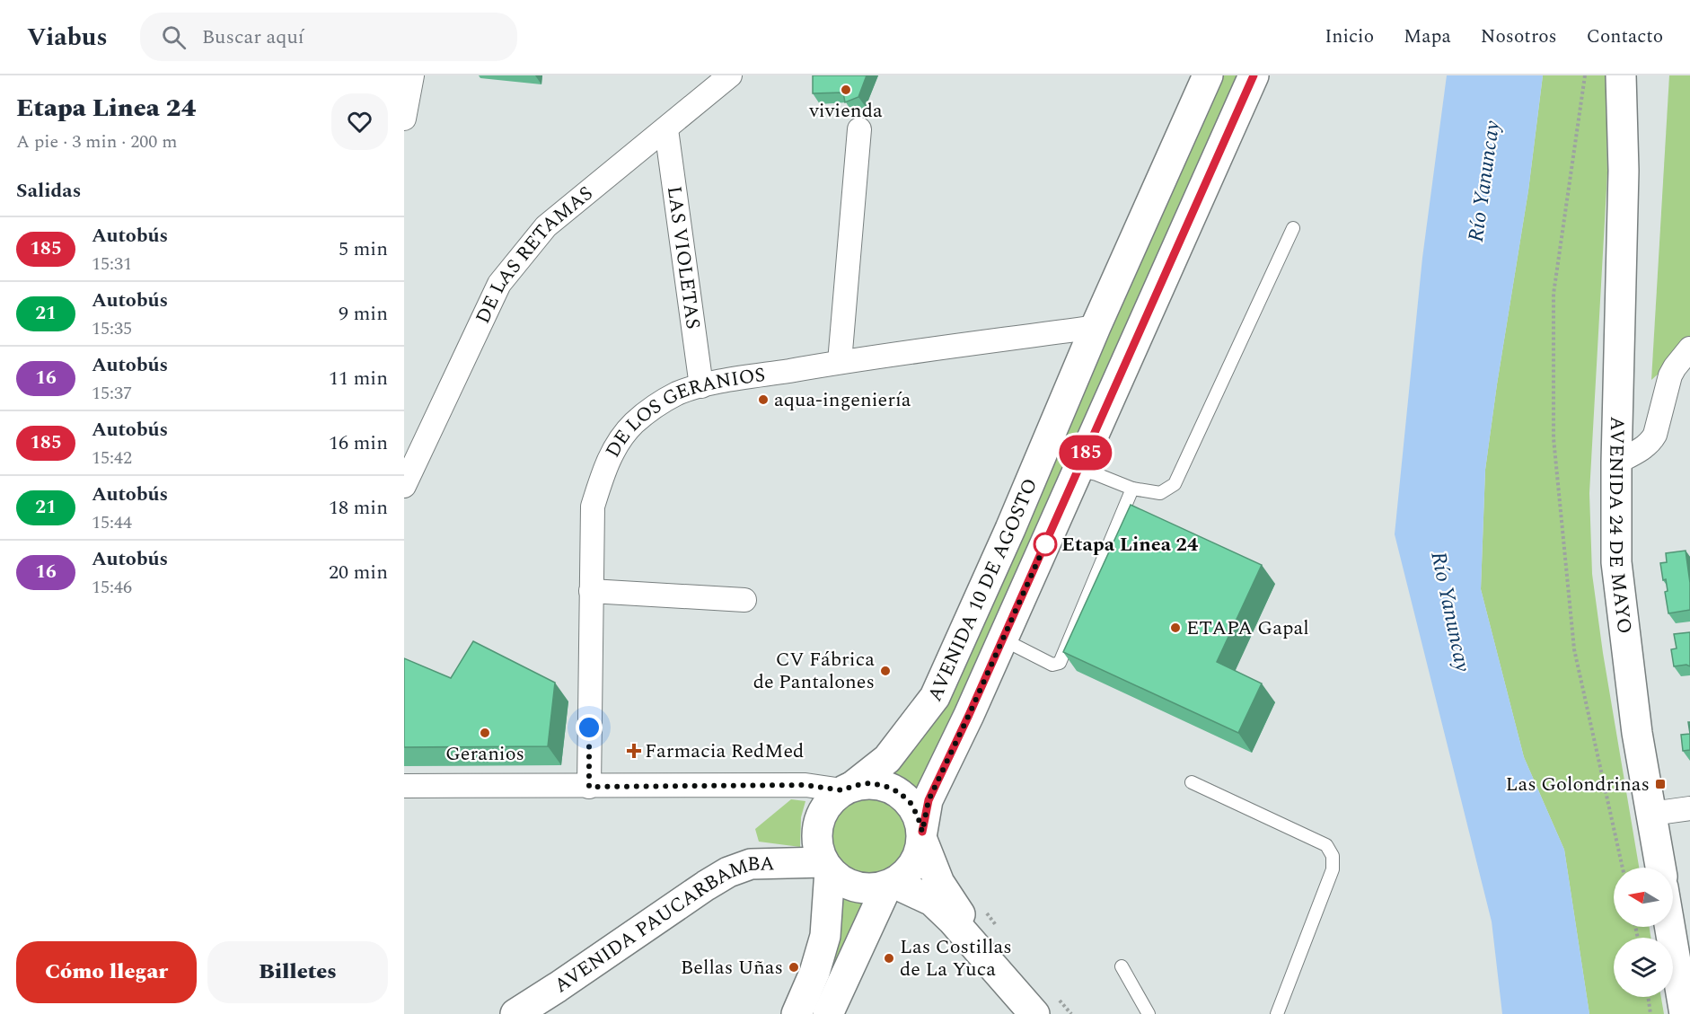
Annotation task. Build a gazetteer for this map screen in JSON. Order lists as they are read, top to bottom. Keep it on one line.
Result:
{"streets":{"main road":["AVENIDA 24 DE MAYO","AVENIDA 10 DE AGOSTO","AVENIDA PAUCARBAMBA"],"street":["DE LAS RETAMAS","LAS VIOLETAS","DE LOS GERANIOS"]},"crossings":[["DE LAS RETAMAS","LAS VIOLETAS"],["LAS VIOLETAS","DE LOS GERANIOS"],["DE LOS GERANIOS","AVENIDA 10 DE AGOSTO"],["AVENIDA 10 DE AGOSTO","AVENIDA PAUCARBAMBA"]],"water":["Río Yanuncay"],"places":{"other":["vivienda","aqua-ingeniería","Etapa Linea 24","ETAPA Gapal","CV Fábrica de Pantalones","Geranios","Las Costillas de La Yuca","Bellas Uñas"],"health":["Farmacia RedMed"],"transit":["Las Golondrinas"]},"lines":["bus line 185"],"north":"left","page":{"header":"Viabus","search":"Buscar aquí","nav":["Inicio","Mapa","Nosotros","Contacto"],"heading":[["Etapa Linea 24","A pie · 3 min · 200 m"],"Salidas"],"on_map":"185","list":[{"mark":"185","name":"Autobús","note":"15:31","value":"5 min"},{"mark":"21","name":"Autobús","note":"15:35","value":"9 min"},{"mark":"16","name":"Autobús","note":"15:37","value":"11 min"},{"mark":"185","name":"Autobús","note":"15:42","value":"16 min"},{"mark":"21","name":"Autobús","note":"15:44","value":"18 min"},{"mark":"16","name":"Autobús","note":"15:46","value":"20 min"}],"buttons":["Cómo llegar","Billetes"]}}
